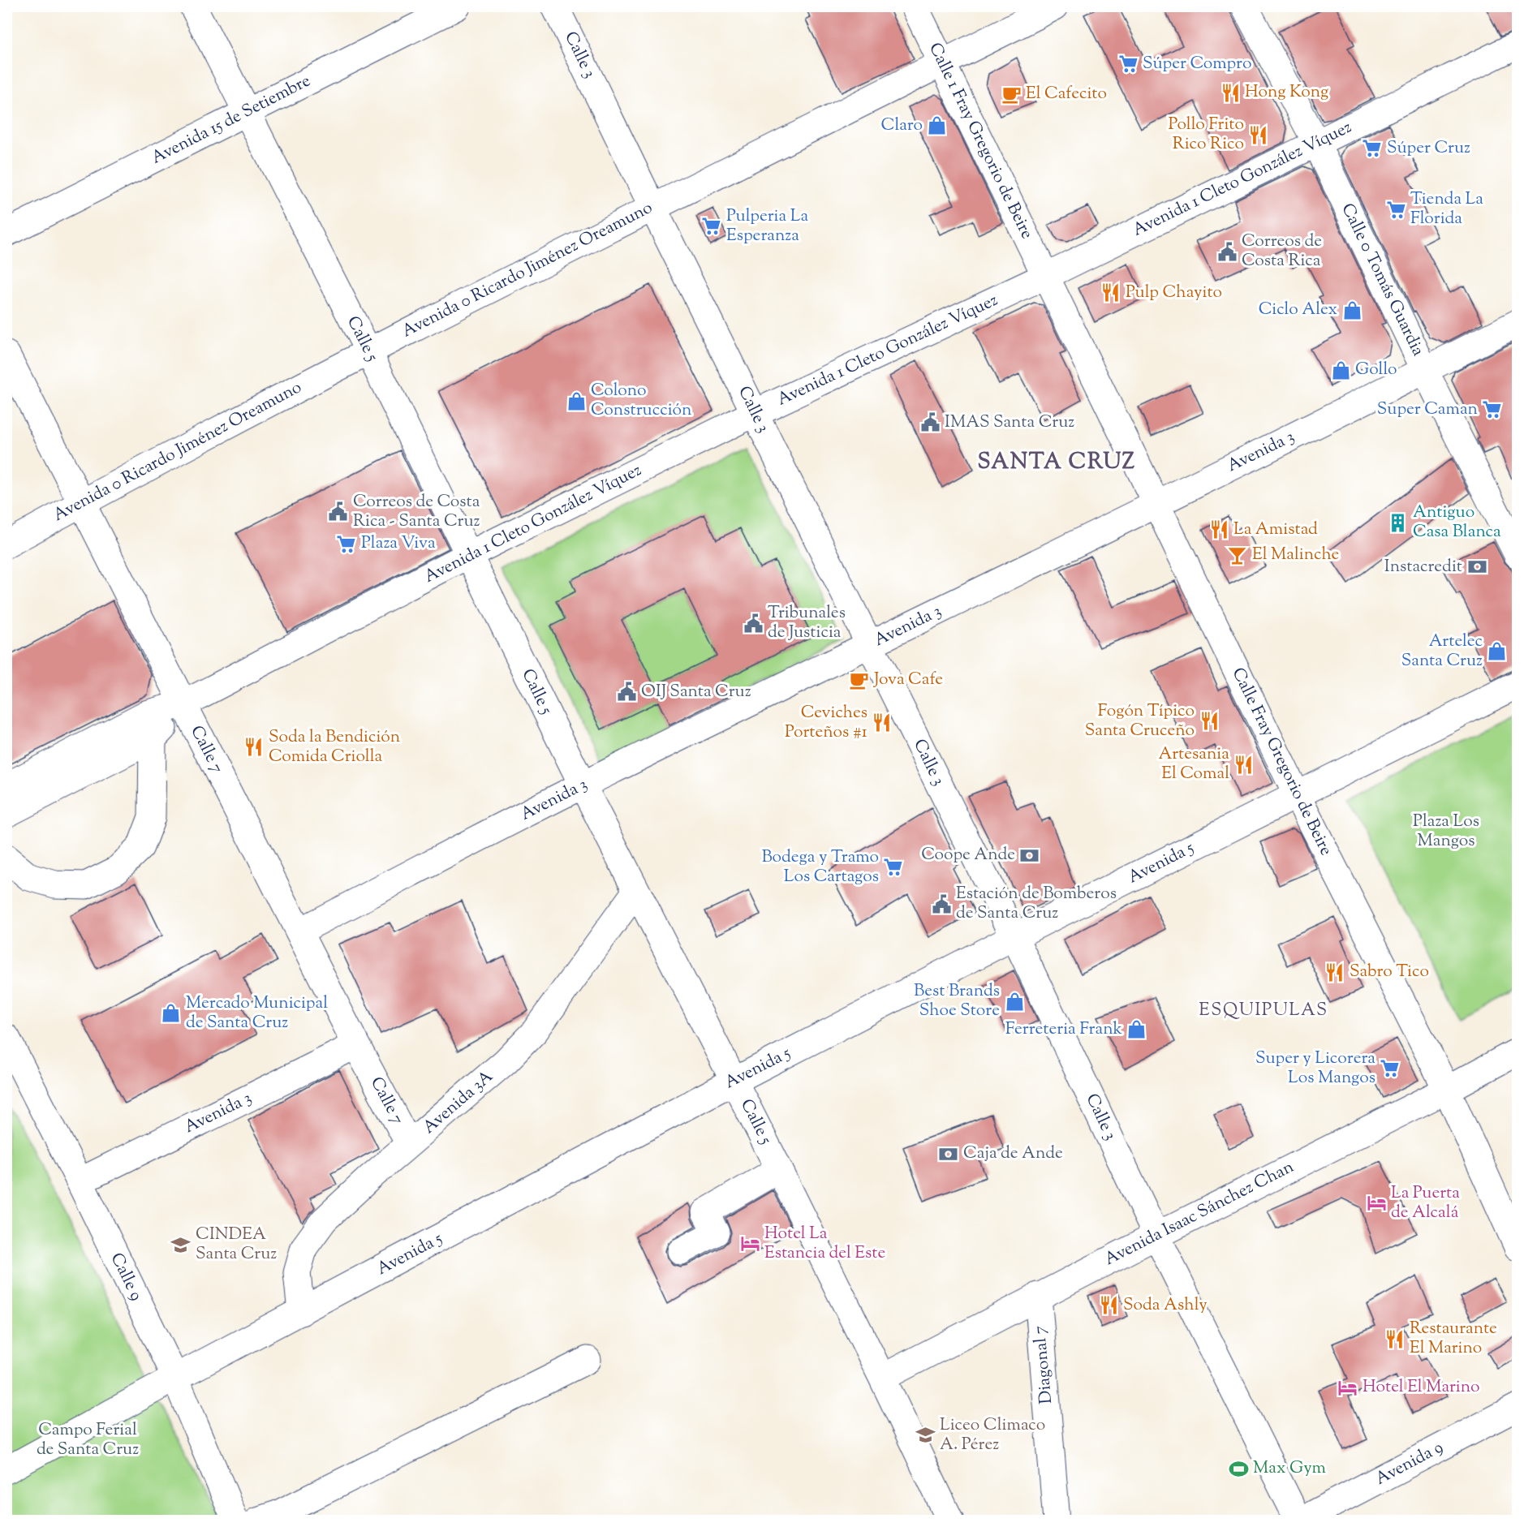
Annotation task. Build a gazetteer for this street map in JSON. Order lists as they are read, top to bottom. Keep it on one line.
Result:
{"streets":{"street":["Calle 3","Avenida 15 de Setiembre","Calle 1 Fray Gregorio de Beire","Avenida 1 Cleto González Víquez","Avenida 0 Ricardo Jiménez Oreamuno","Calle 0 Tomás Guardia","Calle 5","Avenida 3","Calle 7","Calle Fray Gregorio de Beire","Avenida 5","Avenida 3A","Avenida Isaac Sánchez Chan","Calle 9","Diagonal 7","Avenida 9"]},"crossings":[["Calle 3","Avenida 1 Cleto González Víquez"],["Calle 3","Avenida 0 Ricardo Jiménez Oreamuno"],["Calle 3","Avenida 3"],["Calle 3","Avenida 5"],["Calle 3","Avenida Isaac Sánchez Chan"],["Calle 3","Avenida 9"],["Avenida 15 de Setiembre","Calle 5"],["Calle 1 Fray Gregorio de Beire","Avenida 1 Cleto González Víquez"],["Calle 1 Fray Gregorio de Beire","Avenida 0 Ricardo Jiménez Oreamuno"],["Calle 1 Fray Gregorio de Beire","Calle Fray Gregorio de Beire"],["Avenida 1 Cleto González Víquez","Calle 0 Tomás Guardia"],["Avenida 1 Cleto González Víquez","Calle 5"],["Avenida 1 Cleto González Víquez","Calle 7"],["Avenida 1 Cleto González Víquez","Calle Fray Gregorio de Beire"],["Avenida 0 Ricardo Jiménez Oreamuno","Calle 5"],["Avenida 0 Ricardo Jiménez Oreamuno","Calle 7"],["Calle 0 Tomás Guardia","Avenida 3"],["Calle 5","Avenida 3"],["Calle 5","Avenida 5"],["Calle 5","Avenida 3A"],["Calle 5","Avenida Isaac Sánchez Chan"],["Avenida 3","Calle 7"],["Avenida 3","Calle Fray Gregorio de Beire"],["Avenida 3","Calle 9"],["Calle 7","Avenida 3A"],["Calle Fray Gregorio de Beire","Avenida 5"],["Calle Fray Gregorio de Beire","Avenida Isaac Sánchez Chan"],["Avenida 5","Avenida 3A"],["Avenida 5","Calle 9"],["Avenida Isaac Sánchez Chan","Diagonal 7"]],"districts":["SANTA CRUZ","ESQUIPULAS"],"parks":["Plaza Los Mangos","Campo Ferial de Santa Cruz"],"places":{"supermarket":["Súper Compro","Súper Cruz","Tienda La Florida","Pulperia La Esperanza","Super Caman","Plaza Viva","Bodega y Tramo Los Cartagos","Super y Licorera Los Mangos"],"restaurant":["Hong Kong","Pollo Frito Rico Rico","Pulp Chayito","La Amistad","Fogón Típico Santa Cruceño","Ceviches Porteños #1","Soda la Bendición Comida Criolla","Artesania El Comal","Sabro Tico","Soda Ashly","Restaurante El Marino"],"cafe":["El Cafecito","Jova Cafe"],"shop":["Claro","Ciclo Alex","Gollo","Colono Construcción","Artelec Santa Cruz","Best Brands Shoe Store","Mercado Municipal de Santa Cruz","Ferreteria Frank"],"public building":["Correos de Costa Rica","IMAS Santa Cruz","Correos de Costa Rica - Santa Cruz","Tribunales de Justicia","OIJ Santa Cruz","Estación de Bomberos de Santa Cruz"],"building":["Antiguo Casa Blanca"],"bar":["El Malinche"],"bank":["Instacredit","Coope Ande","Caja de Ande"],"hotel":["La Puerta de Alcalá","Hotel La Estancia del Este","Hotel El Marino"],"school or university":["CINDEA Santa Cruz","Liceo Climaco A. Pérez"],"sports":["Max Gym"]}}
